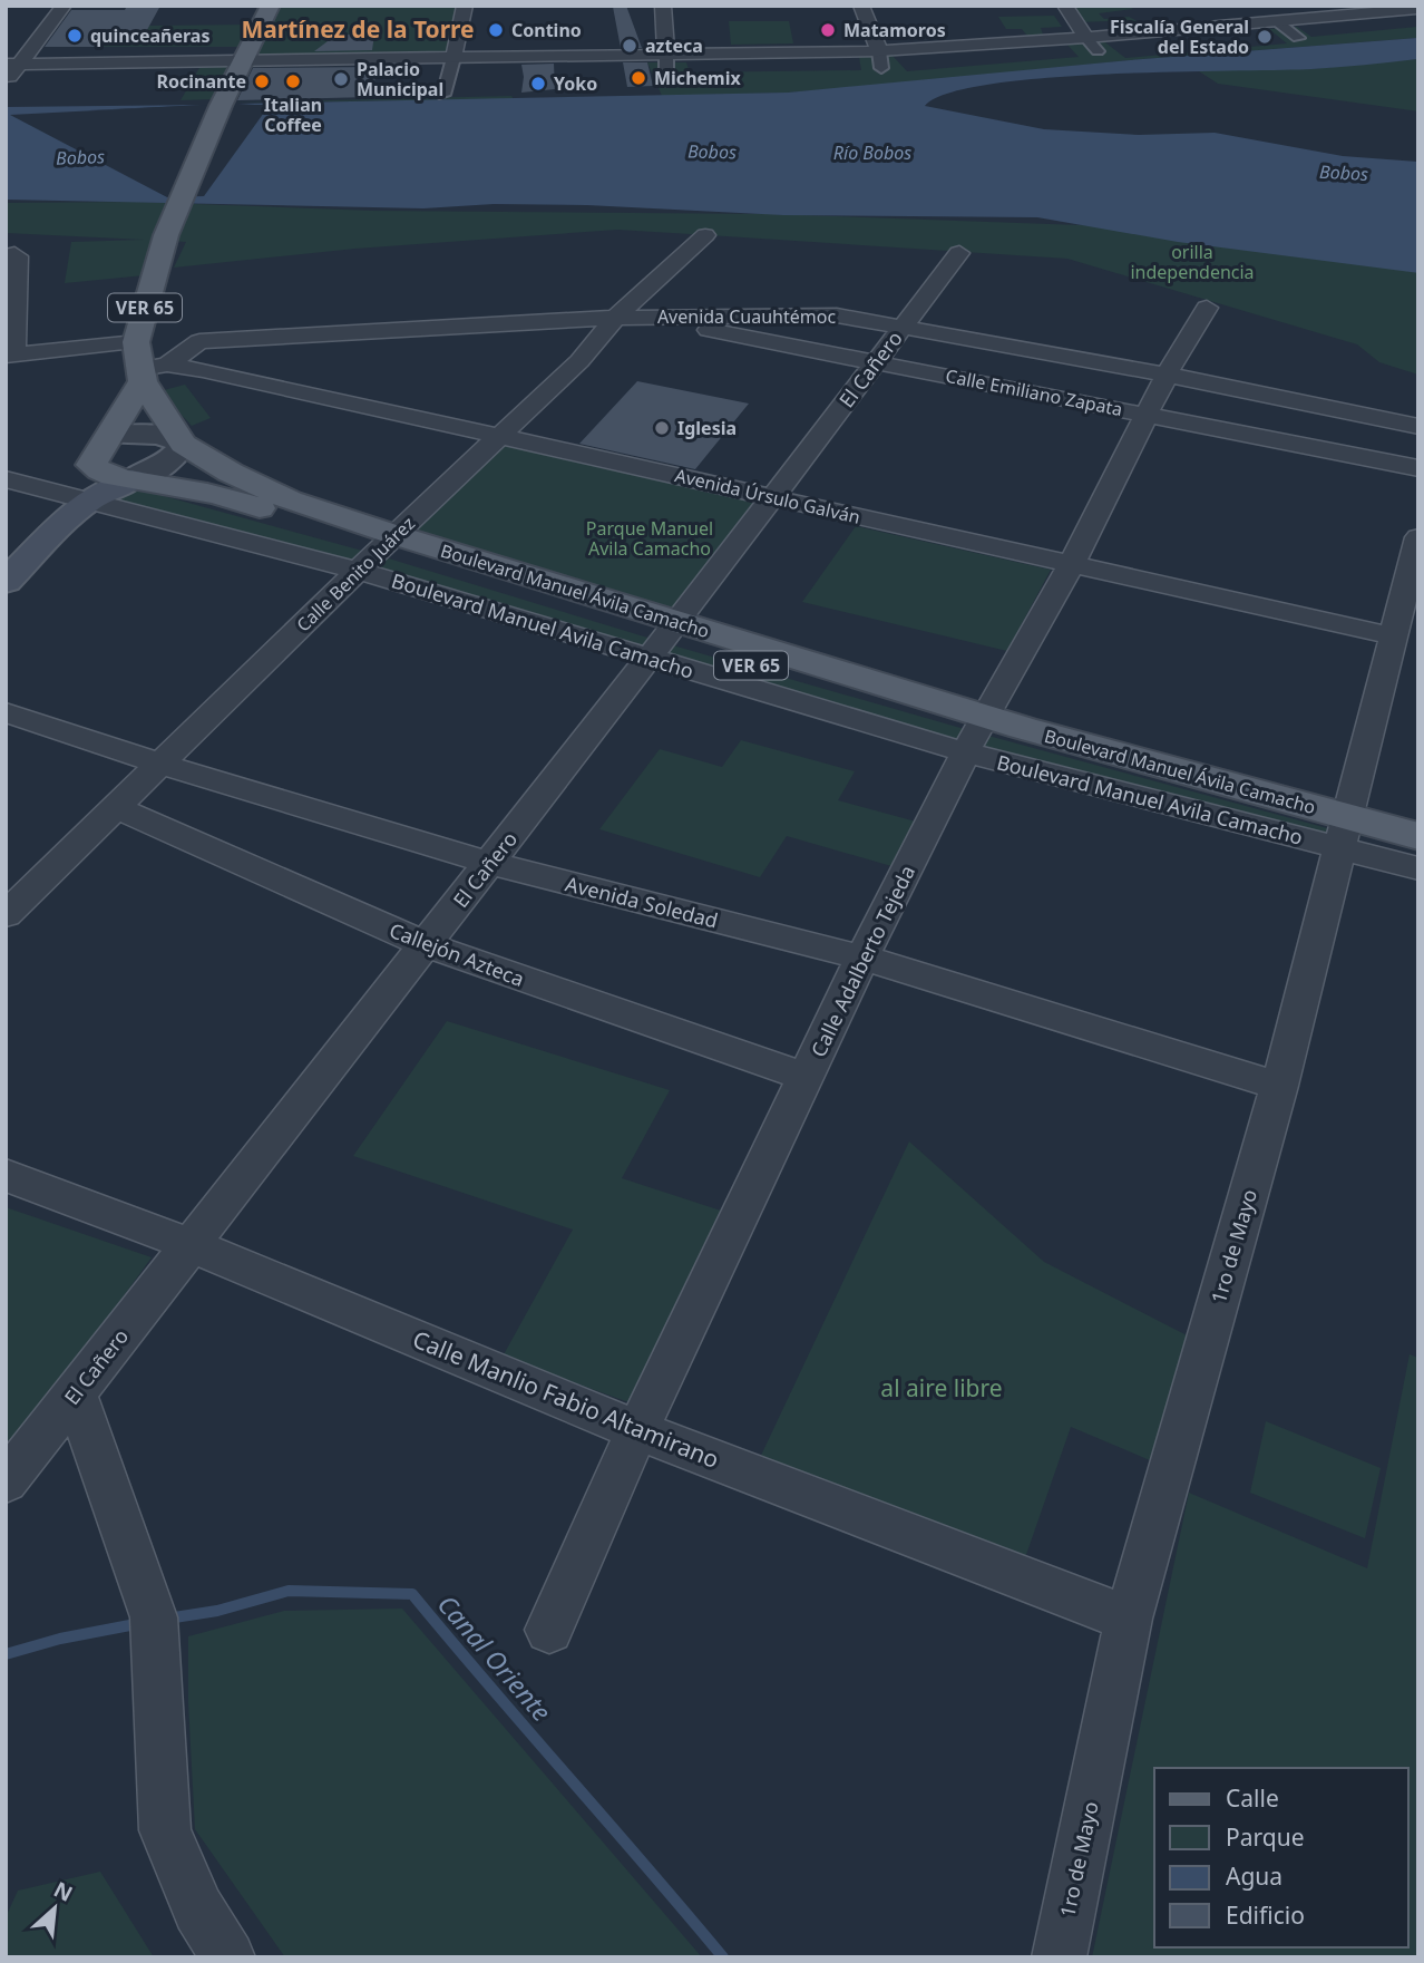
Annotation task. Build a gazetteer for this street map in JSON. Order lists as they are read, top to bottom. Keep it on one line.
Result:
{"streets":{"main road":["VER 65","Boulevard Manuel Ávila Camacho"],"street":["Avenida Cuauhtémoc","El Cañero","Calle Emiliano Zapata","Avenida Úrsulo Galván","Calle Benito Juárez","Avenida Soledad","Callejón Azteca","Calle Adalberto Tejeda","1ro de Mayo","Calle Manlio Fabio Altamirano"]},"crossings":[["VER 65","Boulevard Manuel Ávila Camacho"],["Avenida Cuauhtémoc","El Cañero"],["Avenida Cuauhtémoc","Calle Emiliano Zapata"],["Avenida Cuauhtémoc","Avenida Úrsulo Galván"],["Avenida Cuauhtémoc","Calle Benito Juárez"],["Avenida Cuauhtémoc","Boulevard Manuel Ávila Camacho"],["Avenida Cuauhtémoc","Calle Adalberto Tejeda"],["El Cañero","Calle Emiliano Zapata"],["El Cañero","Avenida Úrsulo Galván"],["El Cañero","Boulevard Manuel Ávila Camacho"],["El Cañero","Avenida Soledad"],["El Cañero","Callejón Azteca"],["El Cañero","Calle Manlio Fabio Altamirano"],["Calle Emiliano Zapata","Calle Adalberto Tejeda"],["Avenida Úrsulo Galván","Calle Benito Juárez"],["Avenida Úrsulo Galván","Boulevard Manuel Ávila Camacho"],["Avenida Úrsulo Galván","Calle Adalberto Tejeda"],["Avenida Úrsulo Galván","1ro de Mayo"],["Calle Benito Juárez","Boulevard Manuel Ávila Camacho"],["Calle Benito Juárez","Avenida Soledad"],["Calle Benito Juárez","Callejón Azteca"],["Boulevard Manuel Ávila Camacho","Calle Adalberto Tejeda"],["Boulevard Manuel Ávila Camacho","1ro de Mayo"],["Avenida Soledad","Calle Adalberto Tejeda"],["Avenida Soledad","1ro de Mayo"],["Callejón Azteca","Calle Adalberto Tejeda"],["Calle Adalberto Tejeda","Calle Manlio Fabio Altamirano"],["1ro de Mayo","Calle Manlio Fabio Altamirano"]],"districts":["Martínez de la Torre"],"water":["Bobos","Río Bobos","Canal Oriente"],"parks":["orilla independencia","Parque Manuel Avila Camacho","al aire libre"],"places":["Contino","Matamoros","quinceañeras","Fiscalía General del Estado","azteca","Michemix","Palacio Municipal","Rocinante","Italian Coffee","Yoko","Iglesia"],"legend":["Calle","Parque","Agua","Edificio"],"north":"top right"}
